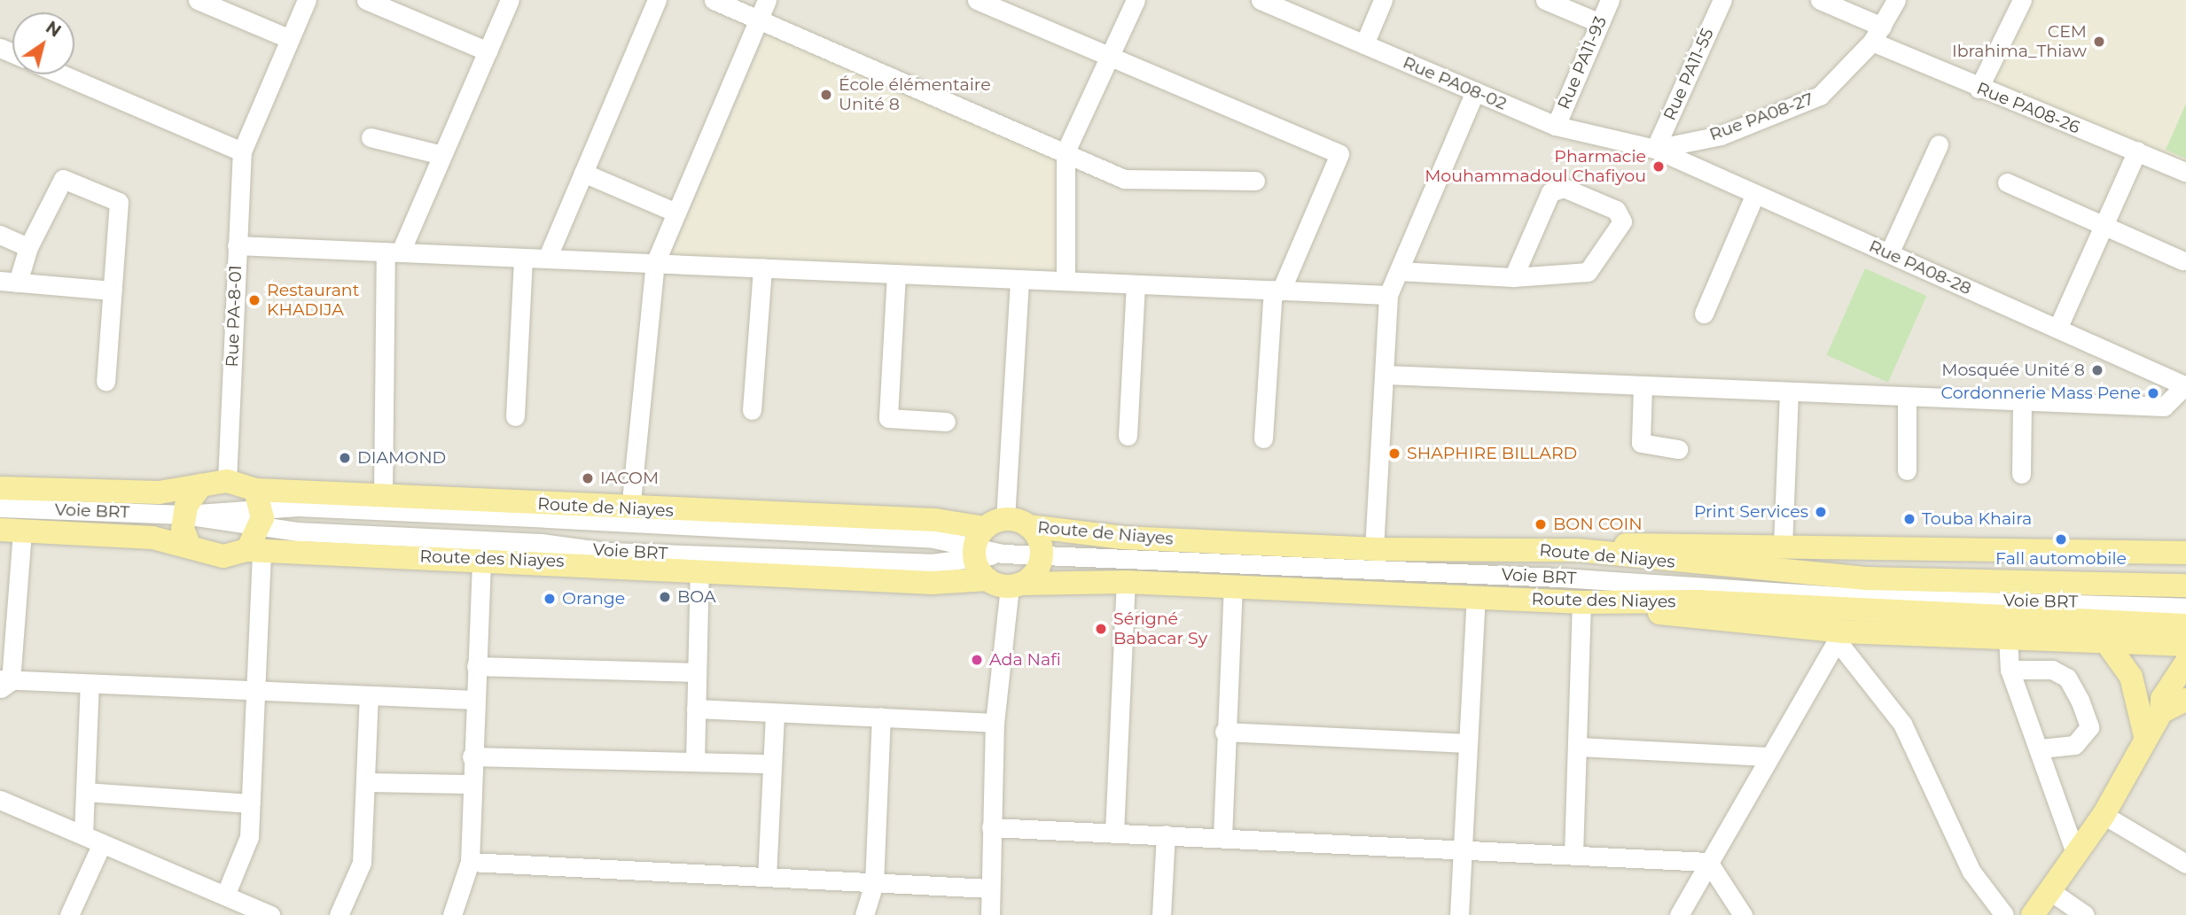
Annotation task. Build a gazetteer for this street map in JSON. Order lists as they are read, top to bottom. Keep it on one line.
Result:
{"streets":{"main road":["Route de Niayes","Route des Niayes"],"street":["Rue PA11-93","Rue PA11-55","Rue PA08-02","Rue PA08-26","Rue PA08-27","Rue PA08-28","Rue PA-8-01","Voie BRT"]},"crossings":[["Rue PA11-93","Rue PA08-02"],["Rue PA11-55","Rue PA08-02"],["Rue PA11-55","Rue PA08-27"],["Rue PA11-55","Rue PA08-28"],["Rue PA08-02","Rue PA08-27"],["Rue PA08-02","Rue PA08-28"],["Rue PA08-26","Rue PA08-27"],["Rue PA08-27","Rue PA08-28"],["Rue PA-8-01","Route de Niayes"],["Route de Niayes","Voie BRT"],["Route de Niayes","Route des Niayes"],["Voie BRT","Route des Niayes"]],"places":["CEM Ibrahima_Thiaw","École élémentaire Unité 8","Pharmacie Mouhammadoul Chafiyou","Restaurant KHADIJA","Mosquée Unité 8","Cordonnerie Mass Pene","SHAPHIRE BILLARD","DIAMOND","IACOM","Print Services","Touba Khaira","BON COIN","Fall automobile","BOA","Orange","Sérigné Babacar Sy","Ada Nafi"],"north":"top right"}
